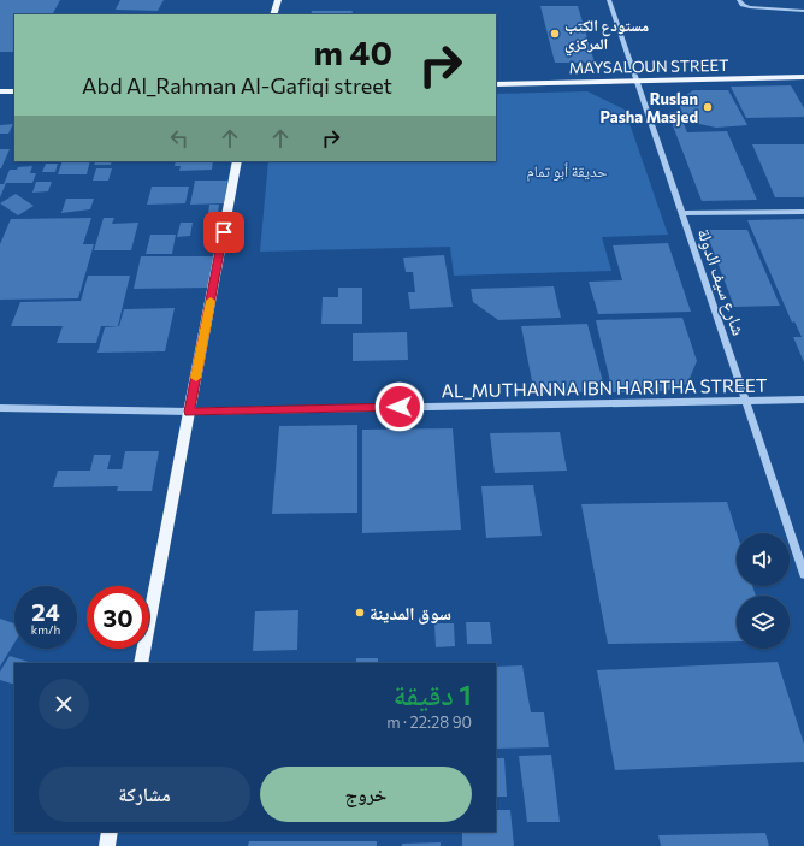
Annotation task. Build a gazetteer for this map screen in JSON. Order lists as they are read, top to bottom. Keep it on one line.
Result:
{"streets":{"main road":["MAYSALOUN STREET"],"street":["شارع سيف الدولة","AL_MUTHANNA IBN HARITHA STREET"]},"crossings":[["MAYSALOUN STREET","شارع سيف الدولة"],["شارع سيف الدولة","AL_MUTHANNA IBN HARITHA STREET"]],"parks":["حديقة أبو تمام"],"places":["مستودع الكتب المركزي","Ruslan Pasha Masjed","سوق المدينة"],"page":{"turn":["40 m","Abd Al_Rahman Al-Gafiqi street"],"speed":"24 km/h","limit":"30","heading":["1 دقيقة","90 m · 22:28"],"buttons":["خروج","مشاركة"]}}
